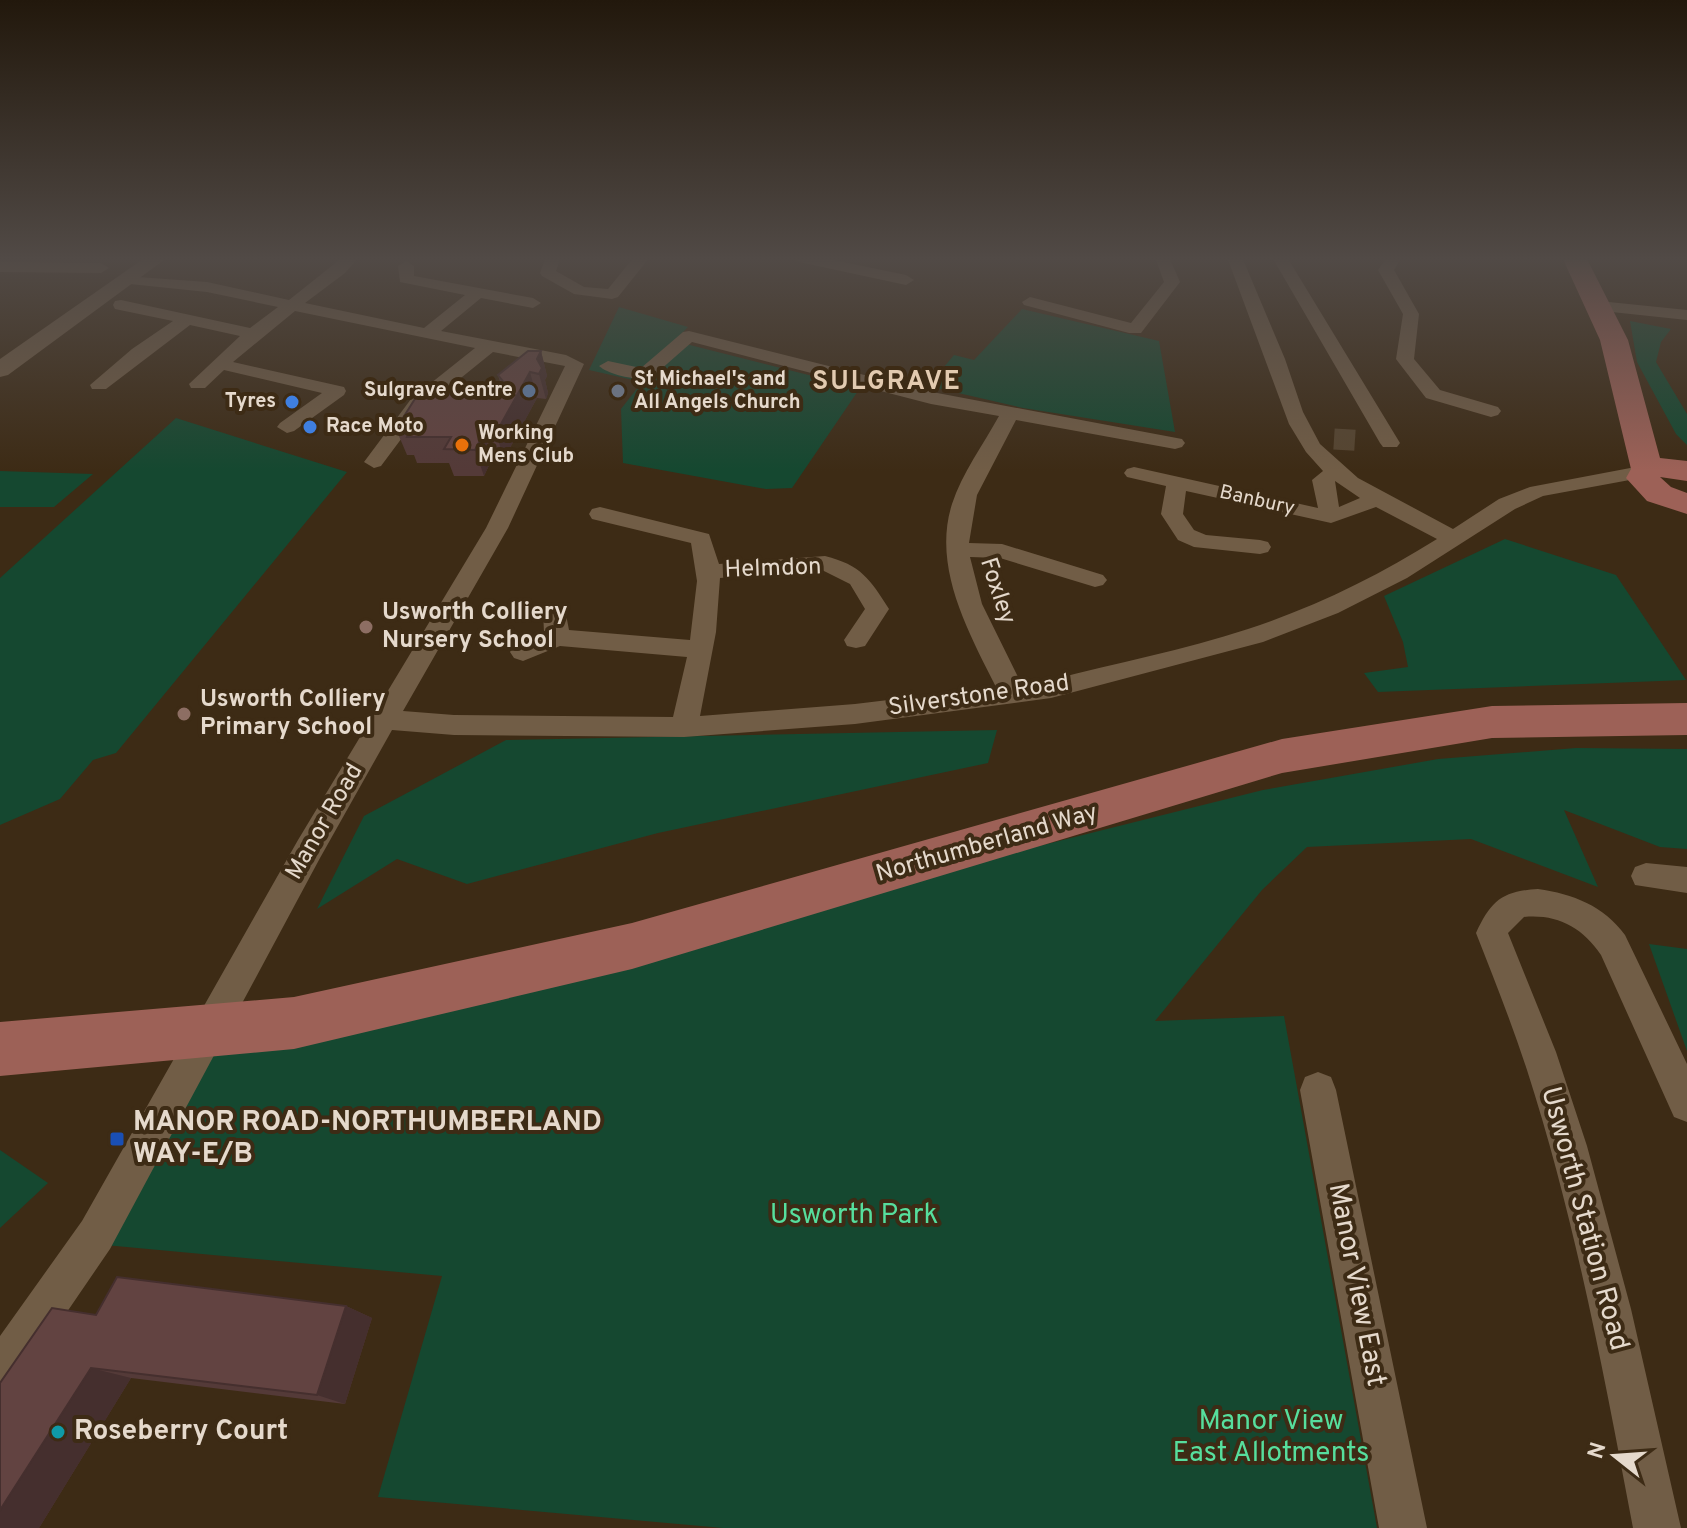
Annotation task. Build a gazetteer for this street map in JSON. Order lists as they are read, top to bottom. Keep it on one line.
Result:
{"streets":{"main road":["Northumberland Way"],"street":["Banbury","Helmdon","Foxley","Silverstone Road","Manor Road","Usworth Station Road","Manor View East"]},"crossings":[["Helmdon","Silverstone Road"],["Foxley","Silverstone Road"],["Silverstone Road","Manor Road"]],"districts":["SULGRAVE"],"parks":["Usworth Park","Manor View East Allotments"],"places":{"other":["Sulgrave Centre","St Michael's and All Angels Church","Tyres","Race Moto","Working Mens Club","Usworth Colliery Nursery School","Usworth Colliery Primary School","Roseberry Court"],"transit":["MANOR ROAD-NORTHUMBERLAND WAY-E/B"]},"north":"left"}
